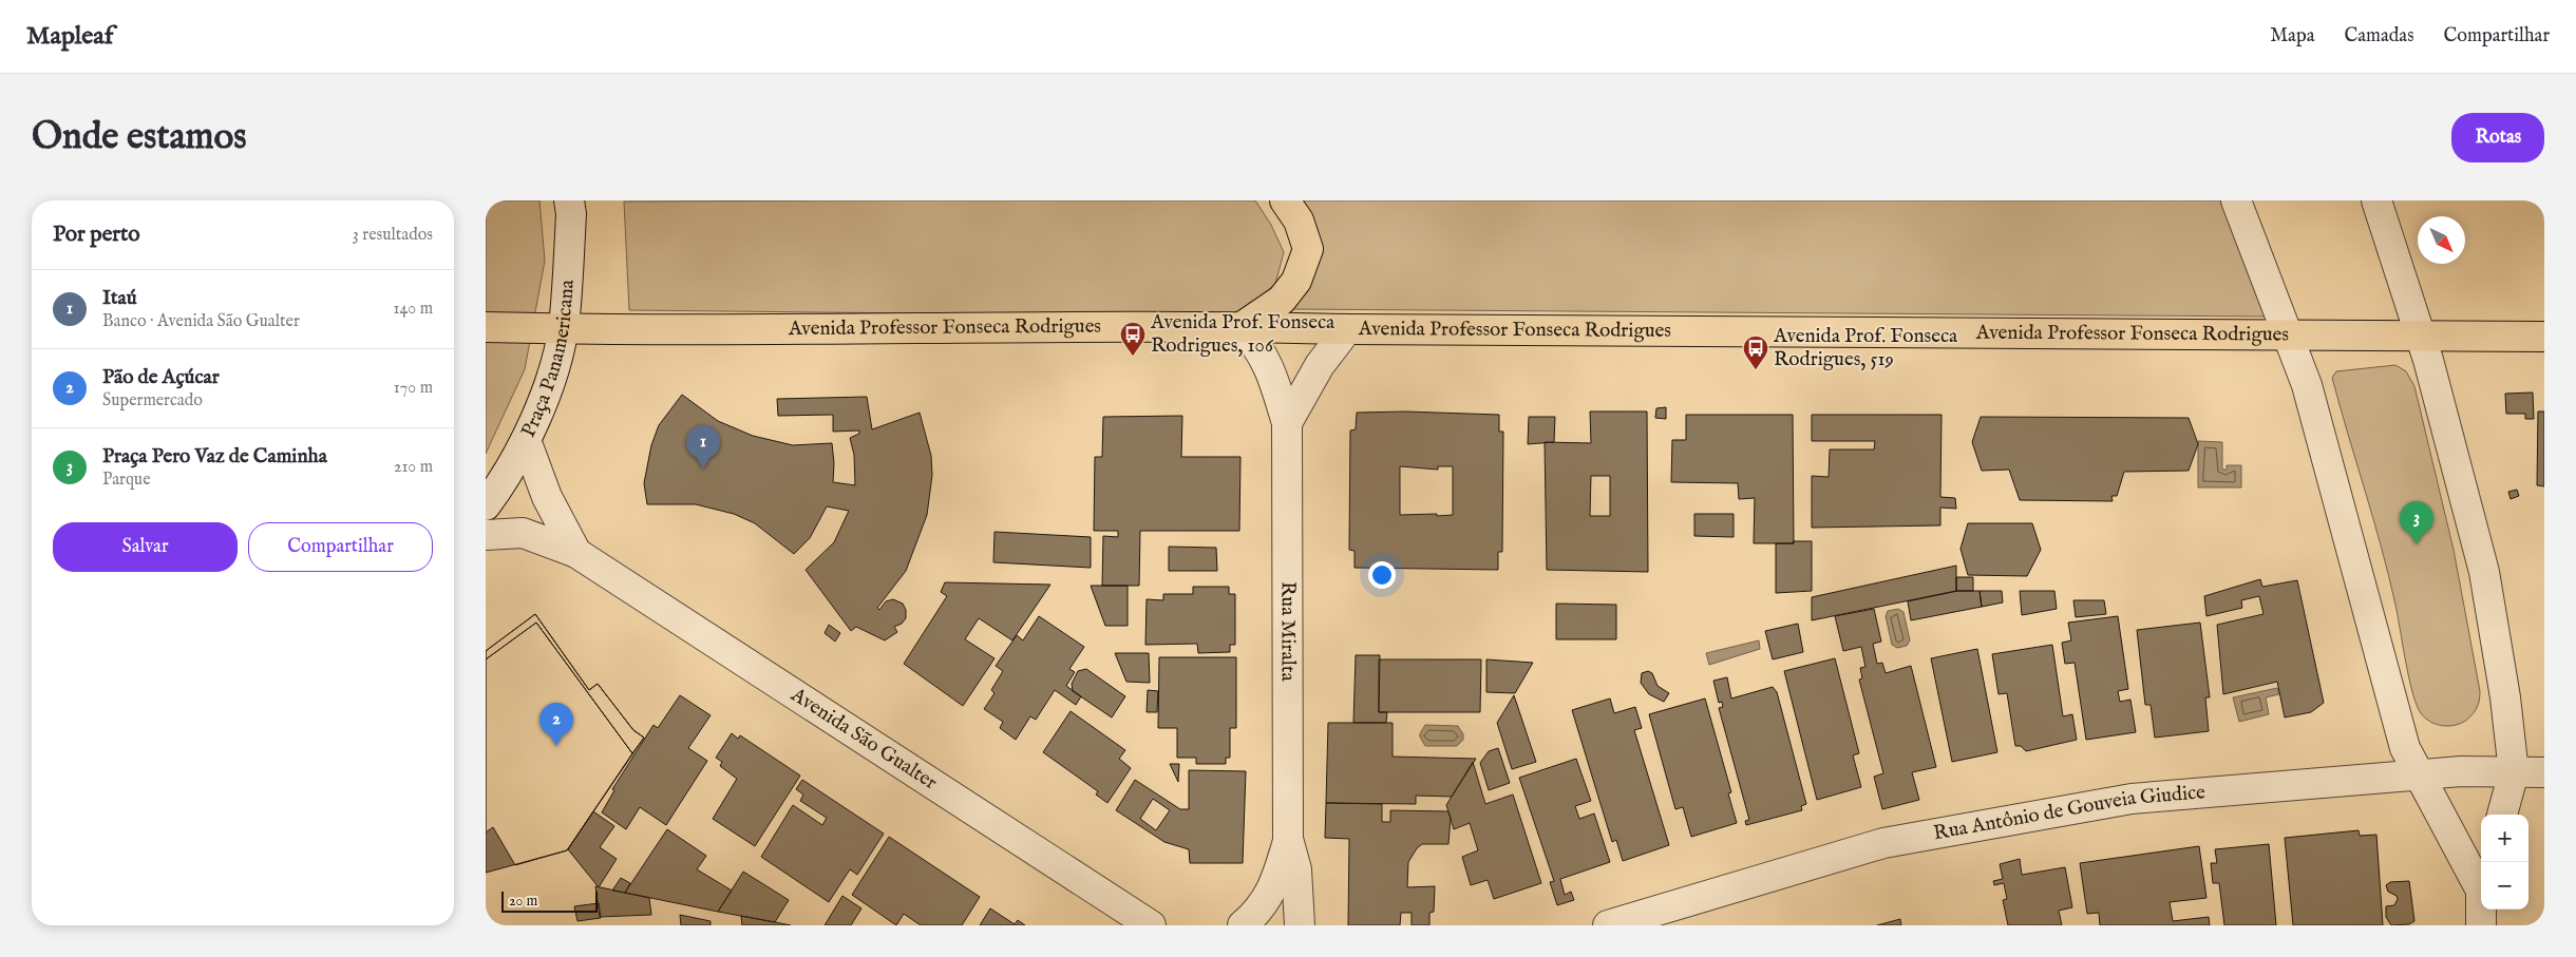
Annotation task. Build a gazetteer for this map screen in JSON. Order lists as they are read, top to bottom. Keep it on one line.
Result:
{"streets":{"highway":["Avenida Professor Fonseca Rodrigues"],"street":["Praça Panamericana","Rua Miralta","Avenida São Gualter","Rua Antônio de Gouveia Giudice"]},"crossings":[["Avenida Professor Fonseca Rodrigues","Praça Panamericana"],["Avenida Professor Fonseca Rodrigues","Rua Miralta"],["Praça Panamericana","Avenida São Gualter"]],"places":{"bus stop":["Avenida Prof. Fonseca Rodrigues, 106","Avenida Prof. Fonseca Rodrigues, 519"]},"scale_bar":"20 m","north":"bottom right","page":{"header":"Mapleaf","nav":["Mapa","Camadas","Compartilhar"],"buttons":["Rotas",["Salvar","Compartilhar"]],"title":"Onde estamos","heading":["Por perto","3 resultados"],"list":[{"mark":"1","name":"Itaú","note":"Banco · Avenida São Gualter","value":"140 m"},{"mark":"2","name":"Pão de Açúcar","note":"Supermercado","value":"170 m"},{"mark":"3","name":"Praça Pero Vaz de Caminha","note":"Parque","value":"210 m"}],"pins":["1","3","2"],"map_buttons":["+","−"],"scale":"20 m"}}
